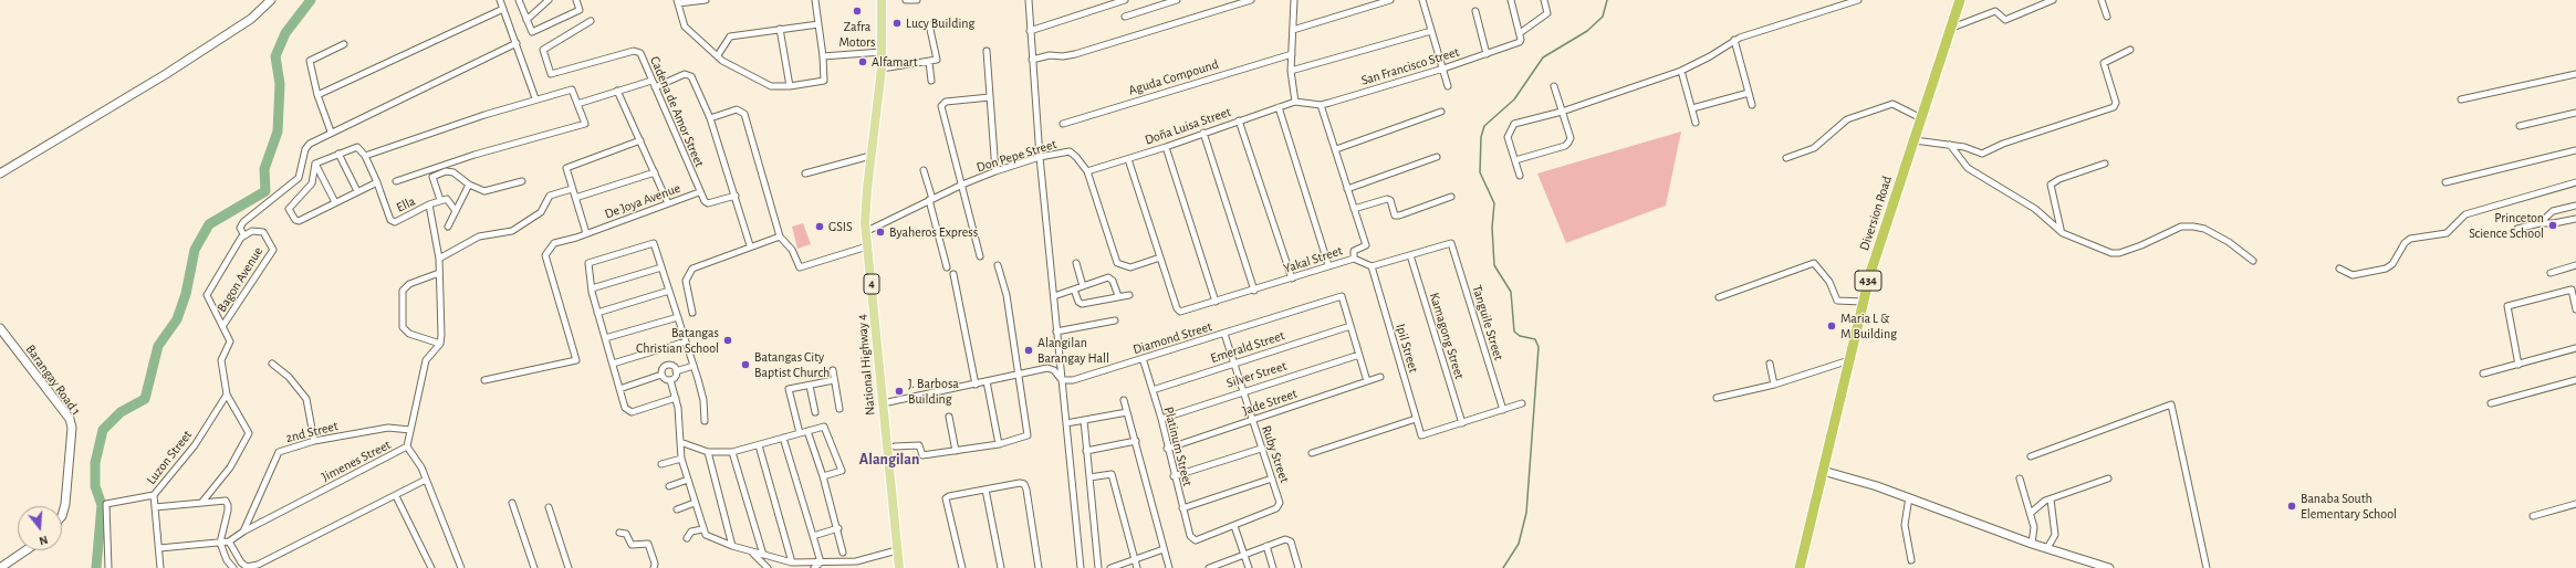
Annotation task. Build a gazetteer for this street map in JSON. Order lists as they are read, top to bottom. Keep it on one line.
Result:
{"streets":{"highway":["Diversion Road","434"],"main road":["4","National Highway 4"],"street":["San Francisco Street","Aguda Compound","Cadena de Amor Street","Doña Luisa Street","Don Pepe Street","De Joya Avenue","Ella","Yakal Street","Bagon Avenue","Tanguile Street","Kamagong Street","Diamond Street","Emerald Street","Ipil Street","Silver Street","Barangay Road 1","Jade Street","2nd Street","Platinum Street","Ruby Street","Luzon Street","Jimenes Street"]},"crossings":[["San Francisco Street","Doña Luisa Street"],["Cadena de Amor Street","De Joya Avenue"],["Doña Luisa Street","Don Pepe Street"],["Don Pepe Street","Yakal Street"],["Don Pepe Street","National Highway 4"],["Yakal Street","Ipil Street"],["Tanguile Street","Kamagong Street"],["Kamagong Street","Ipil Street"],["Diamond Street","Emerald Street"],["Diamond Street","Platinum Street"],["Diamond Street","Ruby Street"],["Emerald Street","Platinum Street"],["Emerald Street","Ruby Street"],["Silver Street","Platinum Street"],["Silver Street","Ruby Street"],["Jade Street","Platinum Street"],["Jade Street","Ruby Street"],["2nd Street","Jimenes Street"],["Platinum Street","Ruby Street"],["Luzon Street","Jimenes Street"]],"districts":["Alangilan"],"places":["Zafra Motors","Lucy Building","Alfamart","Princeton Science School","GSIS","Byaheros Express","Maria L & M Building","Batangas Christian School","Alangilan Barangay Hall","Batangas City Baptist Church","J. Barbosa Building","Banaba South Elementary School"],"north":"bottom"}
